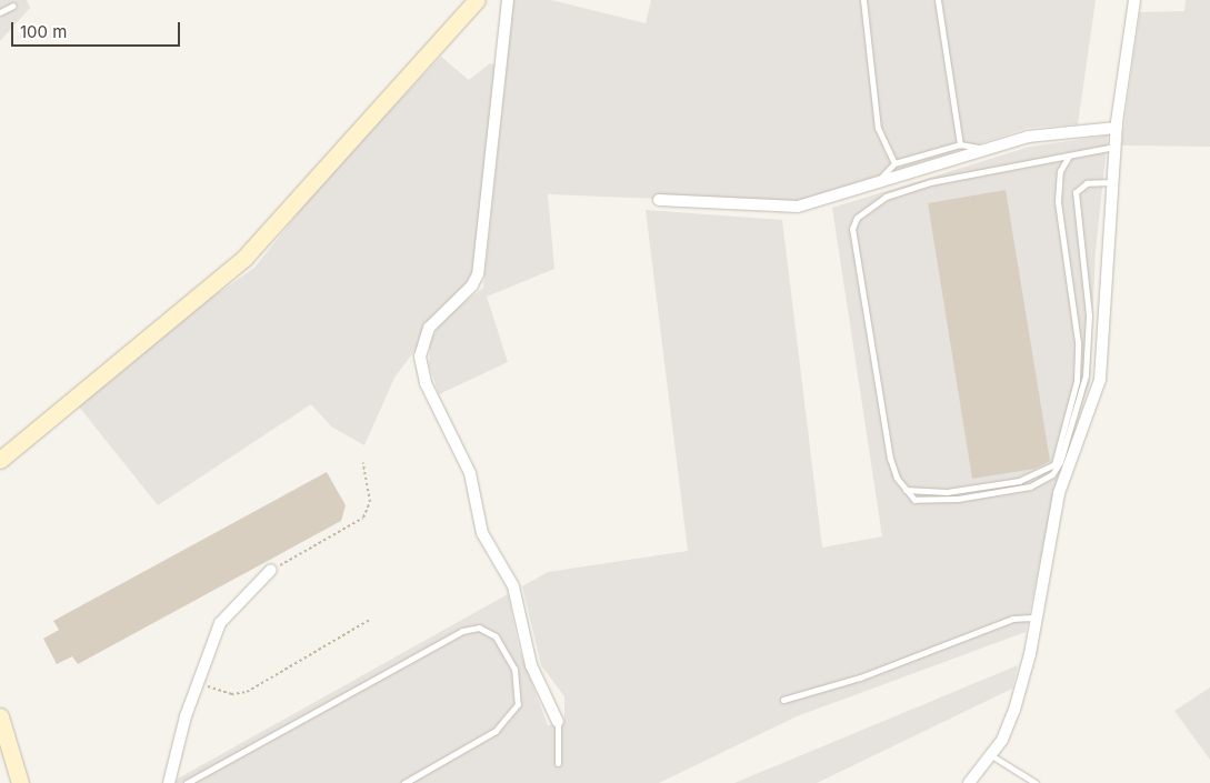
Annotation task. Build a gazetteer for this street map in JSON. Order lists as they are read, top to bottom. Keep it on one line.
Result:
{"scale_bar":"100 m"}
